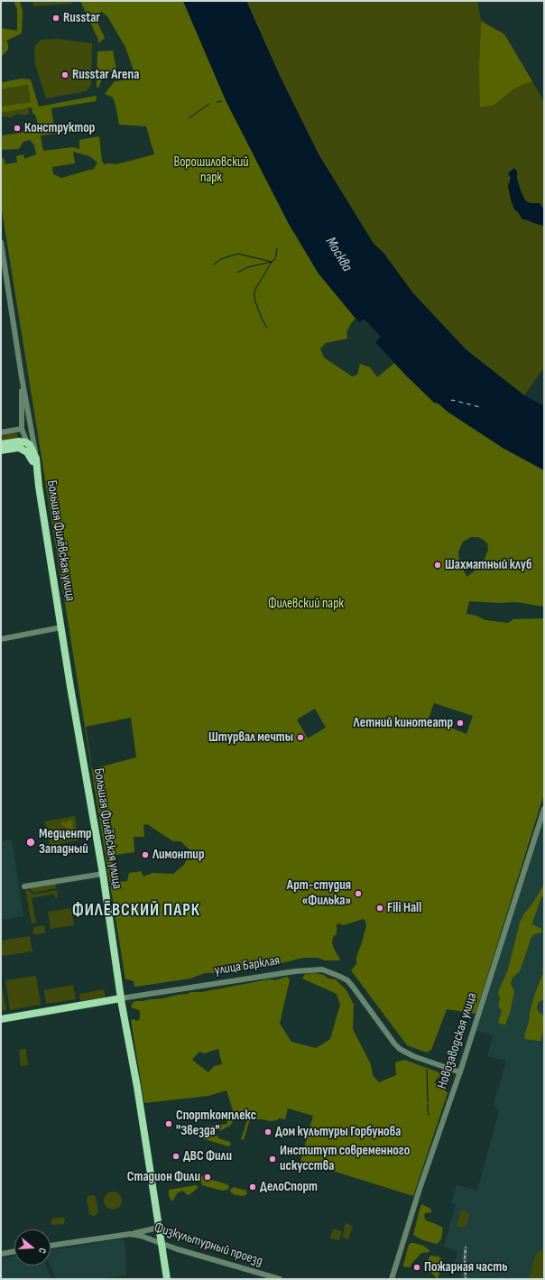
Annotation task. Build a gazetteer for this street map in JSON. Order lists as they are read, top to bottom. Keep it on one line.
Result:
{"streets":{"main road":["Большая Филёвская улица","улица Барклая"],"street":["Новозаводская улица","Физкультурный проезд"]},"crossings":[["Большая Филёвская улица","улица Барклая"],["Большая Филёвская улица","Физкультурный проезд"],["улица Барклая","Новозаводская улица"]],"districts":["ФИЛЁВСКИЙ ПАРК"],"water":["Москва"],"parks":["Ворошиловский парк","Филевский парк"],"places":["Russtar","Russtar Arena","Конструктор","Шахматный клуб","Летний кинотеатр","Штурвал мечты","Медцентр Западный","Лимонтир","Арт-студия «Филька»","Fili Hall","Спорткомплекс \"Звезда\"","Дом культуры Горбунова","ДВС Фили","Институт современного искусства","Стадион Фили","ДелоСпорт","Пожарная часть"],"north":"right"}
